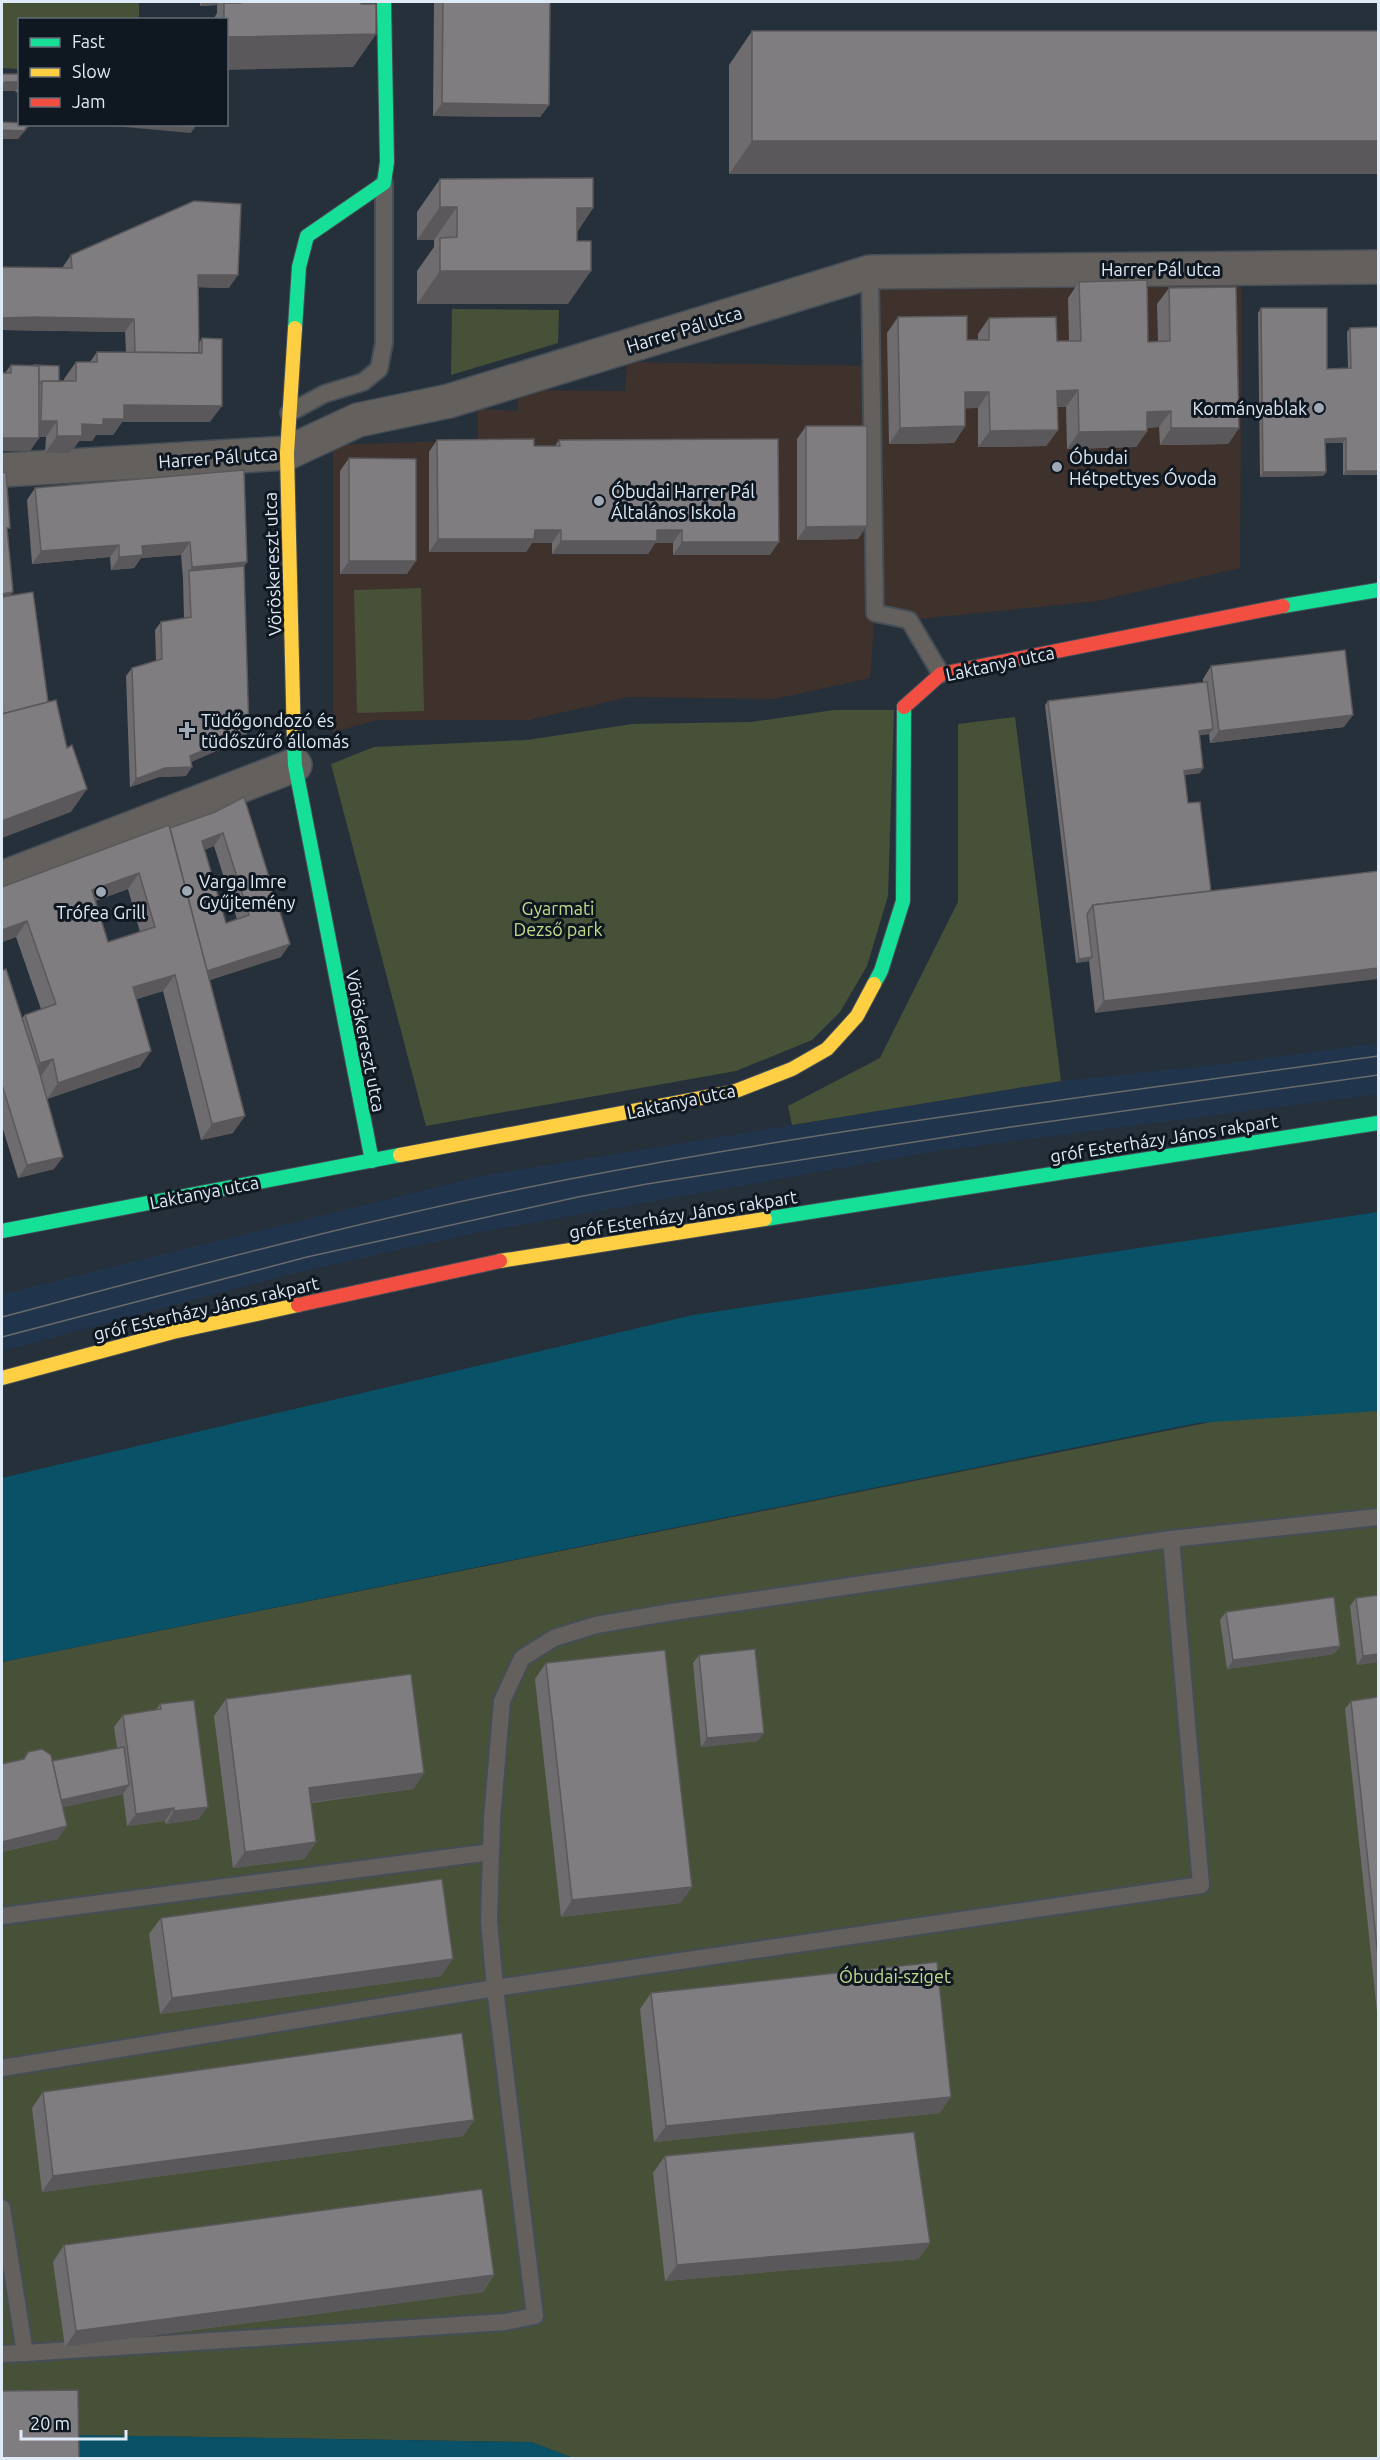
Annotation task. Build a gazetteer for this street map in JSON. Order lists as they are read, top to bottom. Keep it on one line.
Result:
{"streets":{"street":["Harrer Pál utca","Vöröskereszt utca","Laktanya utca","gróf Esterházy János rakpart"]},"crossings":[["Harrer Pál utca","Vöröskereszt utca"],["Vöröskereszt utca","Laktanya utca"]],"parks":["Gyarmati Dezső park","Óbudai-sziget"],"places":{"other":["Kormányablak","Óbudai Hétpettyes Óvoda","Óbudai Harrer Pál Általános Iskola","Varga Imre Gyűjtemény","Trófea Grill"],"health":["Tüdőgondozó és tüdőszűrő állomás"]},"legend":["Fast","Slow","Jam"],"scale_bar":"20 m"}
